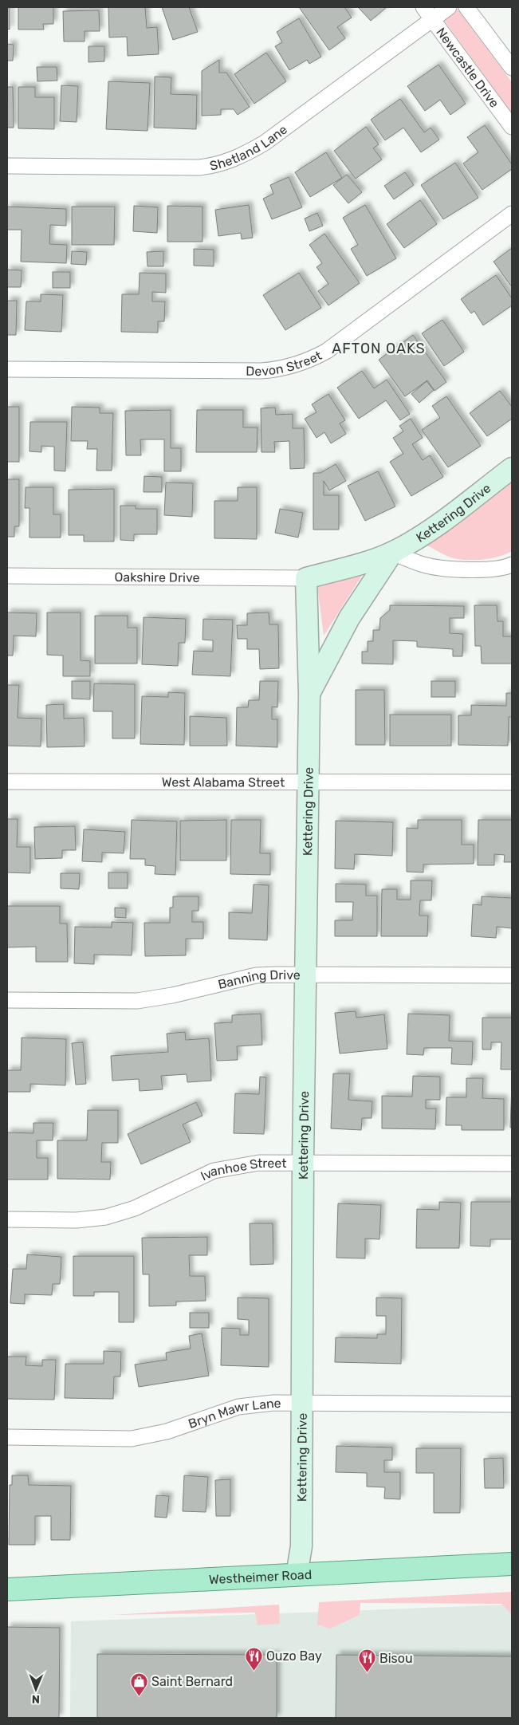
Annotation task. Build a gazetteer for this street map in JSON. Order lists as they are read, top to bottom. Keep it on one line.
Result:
{"streets":{"main road":["Westheimer Road"],"street":["Newcastle Drive","Shetland Lane","Devon Street","Kettering Drive","Oakshire Drive","West Alabama Street","Banning Drive","Ivanhoe Street","Bryn Mawr Lane"]},"crossings":[["Newcastle Drive","Shetland Lane"],["Kettering Drive","Oakshire Drive"],["Kettering Drive","West Alabama Street"],["Kettering Drive","Banning Drive"],["Kettering Drive","Ivanhoe Street"],["Kettering Drive","Bryn Mawr Lane"],["Kettering Drive","Westheimer Road"]],"districts":["AFTON OAKS"],"places":{"restaurant":["Ouzo Bay","Bisou"],"shop":["Saint Bernard"]},"north":"bottom"}
